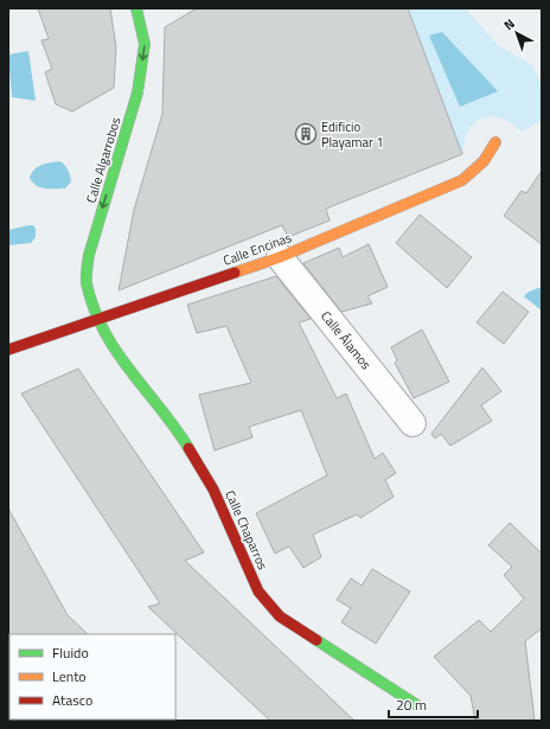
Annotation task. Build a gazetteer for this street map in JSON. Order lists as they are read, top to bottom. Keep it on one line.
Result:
{"streets":{"street":["Calle Algarrobos","Calle Encinas","Calle Álamos","Calle Chaparros"]},"crossings":[["Calle Algarrobos","Calle Encinas"],["Calle Algarrobos","Calle Chaparros"],["Calle Encinas","Calle Álamos"],["Calle Encinas","Calle Chaparros"]],"one_way":["Calle Algarrobos"],"places":{"building":["Edificio Playamar 1"]},"legend":["Fluido","Lento","Atasco"],"scale_bar":"20 m","north":"top left"}
